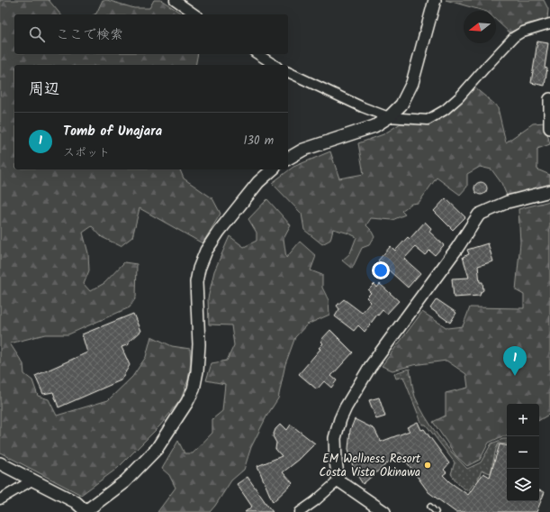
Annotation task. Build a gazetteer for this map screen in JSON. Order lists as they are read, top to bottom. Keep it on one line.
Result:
{"places":["EM Wellness Resort Costa Vista Okinawa"],"north":"left","page":{"search":"ここで検索","heading":"周辺","list":[{"mark":"1","name":"Tomb of Unajara","note":"スポット","value":"130 m"}],"pins":"1","map_buttons":["+","−"]}}
